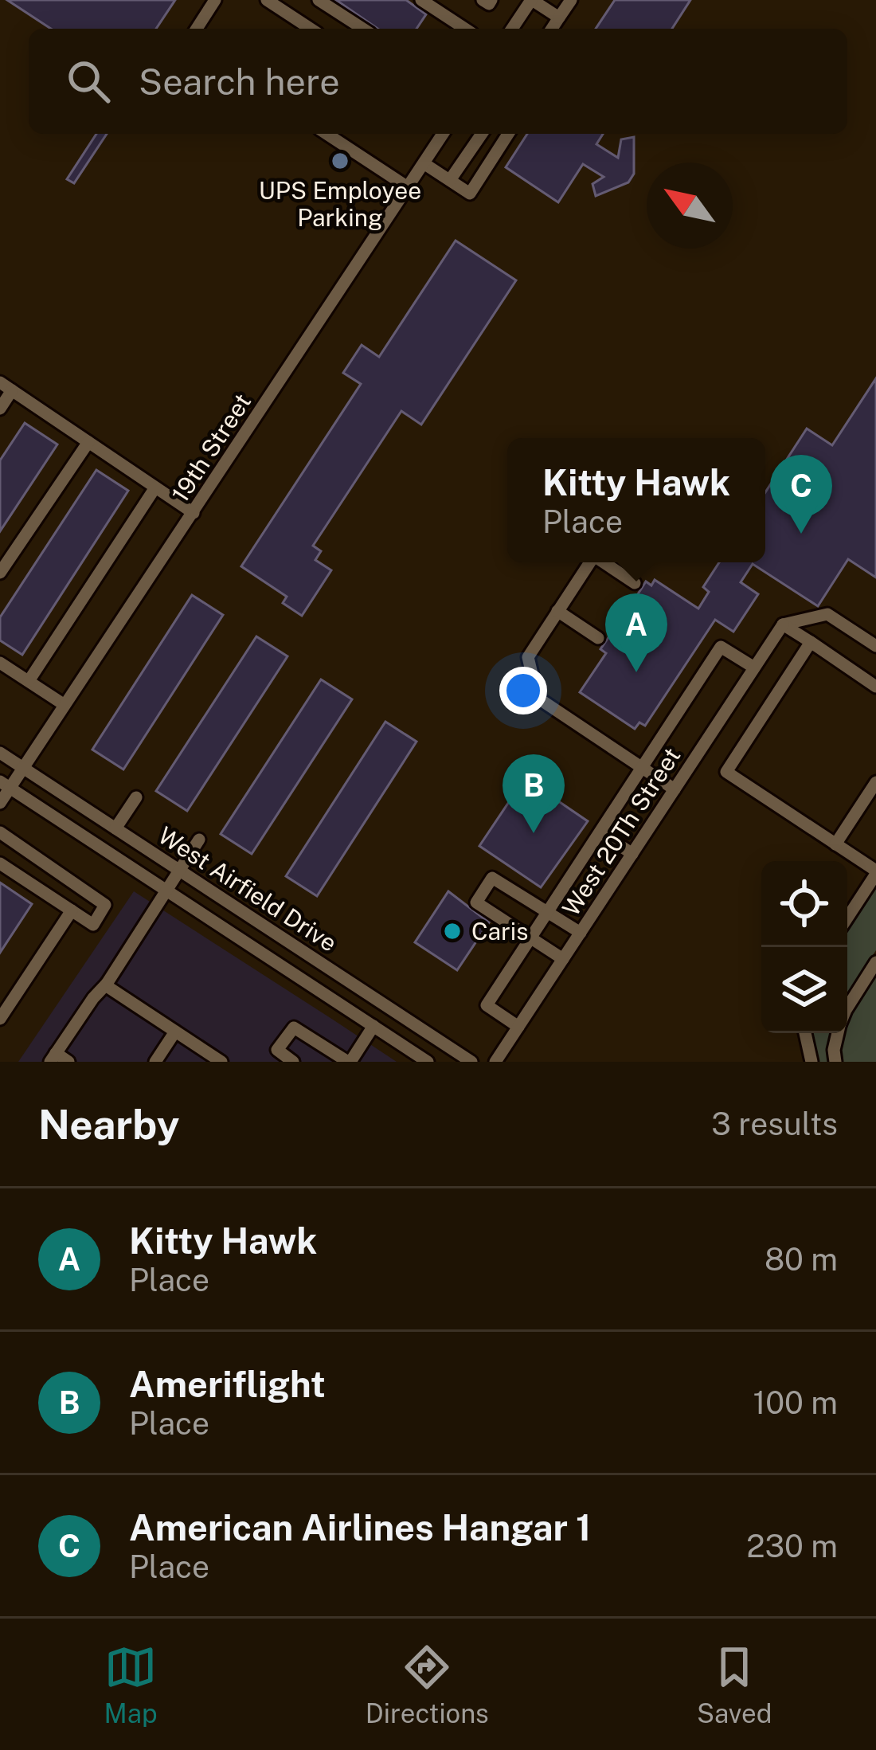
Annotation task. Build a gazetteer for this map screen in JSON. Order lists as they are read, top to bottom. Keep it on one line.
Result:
{"streets":{"street":["19th Street","West 20Th Street","West Airfield Drive"]},"crossings":[["19th Street","West Airfield Drive"]],"places":["UPS Employee Parking","Caris"],"north":"top left","page":{"search":"Search here","popup":["Kitty Hawk","Place"],"pins":["C","A","B"],"heading":["Nearby","3 results"],"list":[{"mark":"A","name":"Kitty Hawk","note":"Place","value":"80 m"},{"mark":"B","name":"Ameriflight","note":"Place","value":"100 m"},{"mark":"C","name":"American Airlines Hangar 1","note":"Place","value":"230 m"}],"nav":["Map","Directions","Saved"]}}
